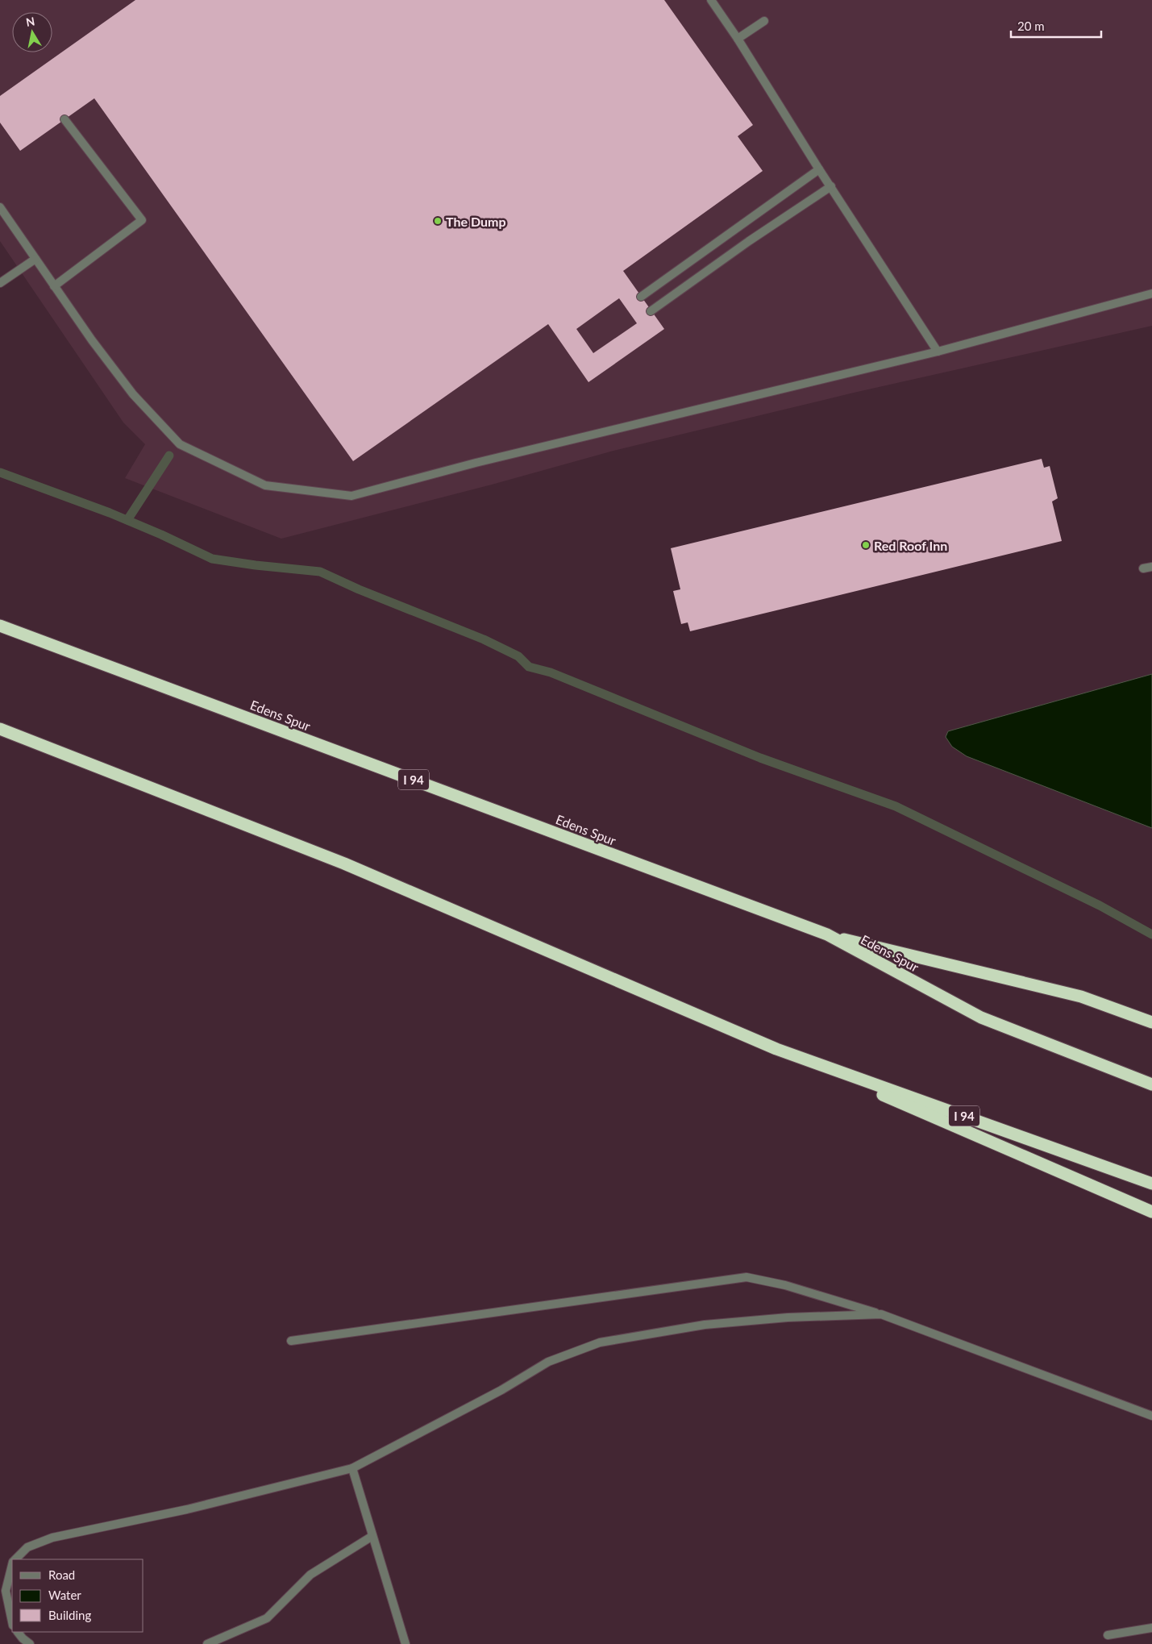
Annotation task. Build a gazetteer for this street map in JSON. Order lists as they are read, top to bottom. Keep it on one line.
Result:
{"streets":{"highway":["Edens Spur","I 94"]},"places":["The Dump","Red Roof Inn"],"legend":["Road","Water","Building"],"scale_bar":"20 m","north":"top"}
